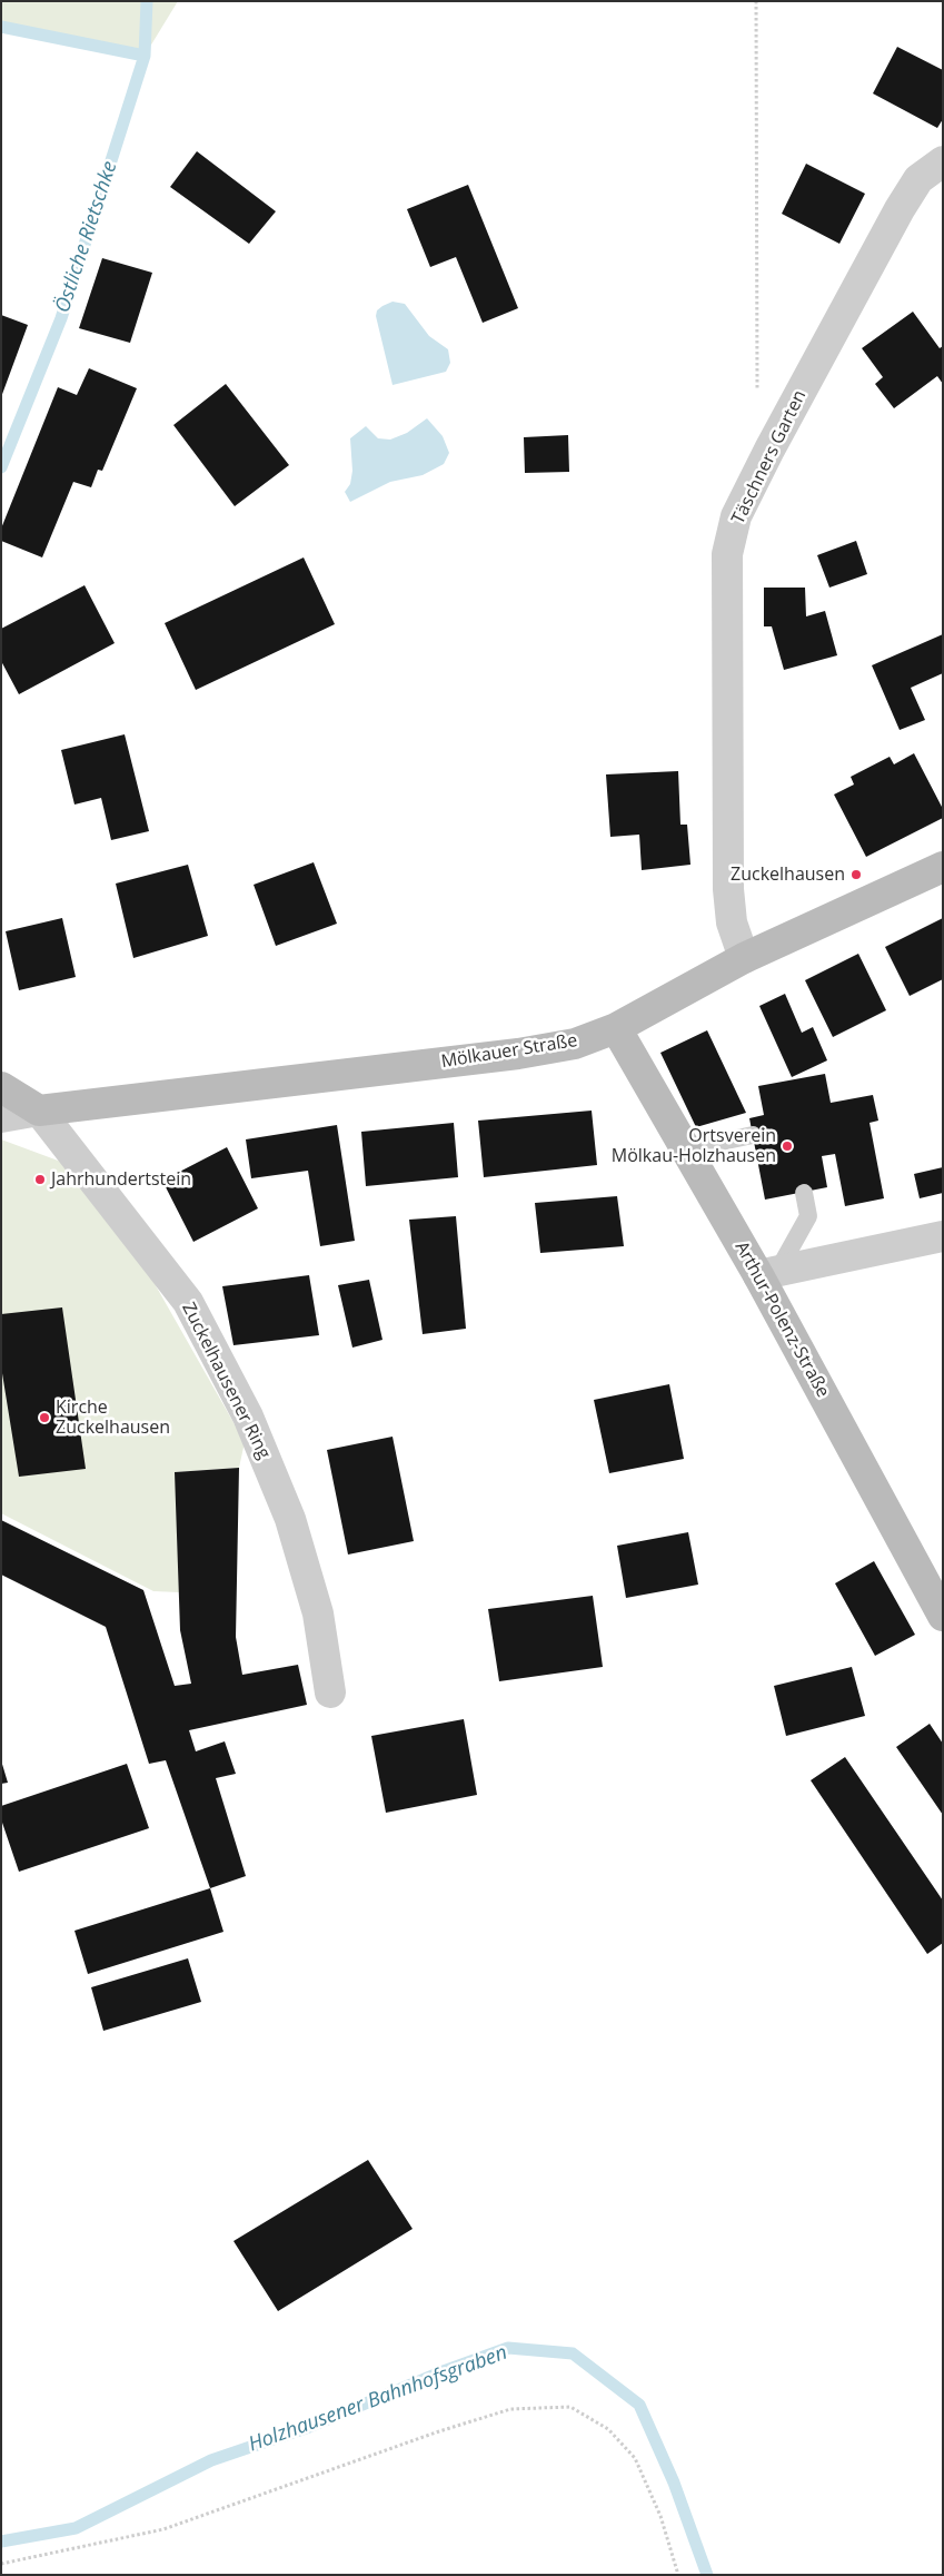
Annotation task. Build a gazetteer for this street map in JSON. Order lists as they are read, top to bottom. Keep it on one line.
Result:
{"streets":{"street":["Täschners Garten","Mölkauer Straße","Arthur-Polenz-Straße","Zuckelhausener Ring"]},"crossings":[["Täschners Garten","Mölkauer Straße"],["Mölkauer Straße","Arthur-Polenz-Straße"],["Mölkauer Straße","Zuckelhausener Ring"]],"water":["Östliche Rietschke","Holzhausener Bahnhofsgraben"],"places":["Zuckelhausen","Ortsverein Mölkau-Holzhausen","Jahrhundertstein","Kirche Zuckelhausen"]}
